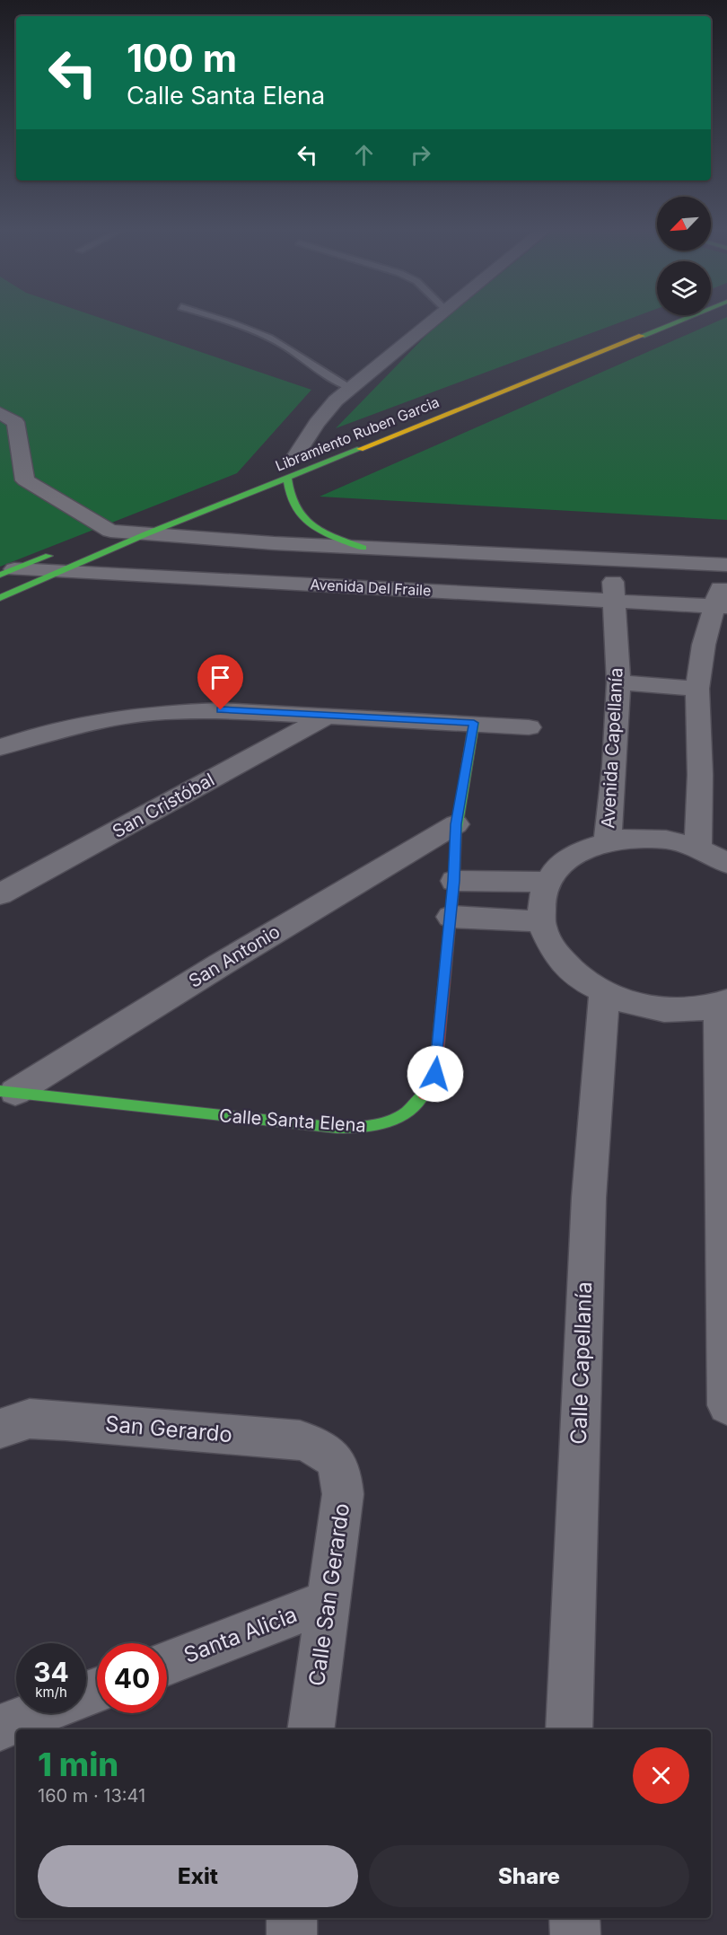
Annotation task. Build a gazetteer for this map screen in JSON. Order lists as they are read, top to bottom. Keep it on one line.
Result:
{"streets":{"street":["Libramiento Ruben Garcia","Avenida Del Fraile","Avenida Capellanía","San Cristóbal","San Antonio","Calle Santa Elena","Calle Capellanía","San Gerardo","Calle San Gerardo","Santa Alicia"]},"crossings":[["Libramiento Ruben Garcia","Avenida Del Fraile"],["Avenida Del Fraile","Avenida Capellanía"],["San Antonio","Calle Santa Elena"],["San Gerardo","Calle San Gerardo"],["Calle San Gerardo","Santa Alicia"]],"north":"bottom left","page":{"turn":["100 m","Calle Santa Elena"],"speed":"34 km/h","limit":"40","heading":["1 min","160 m · 13:41"],"buttons":["Exit","Share"]}}
